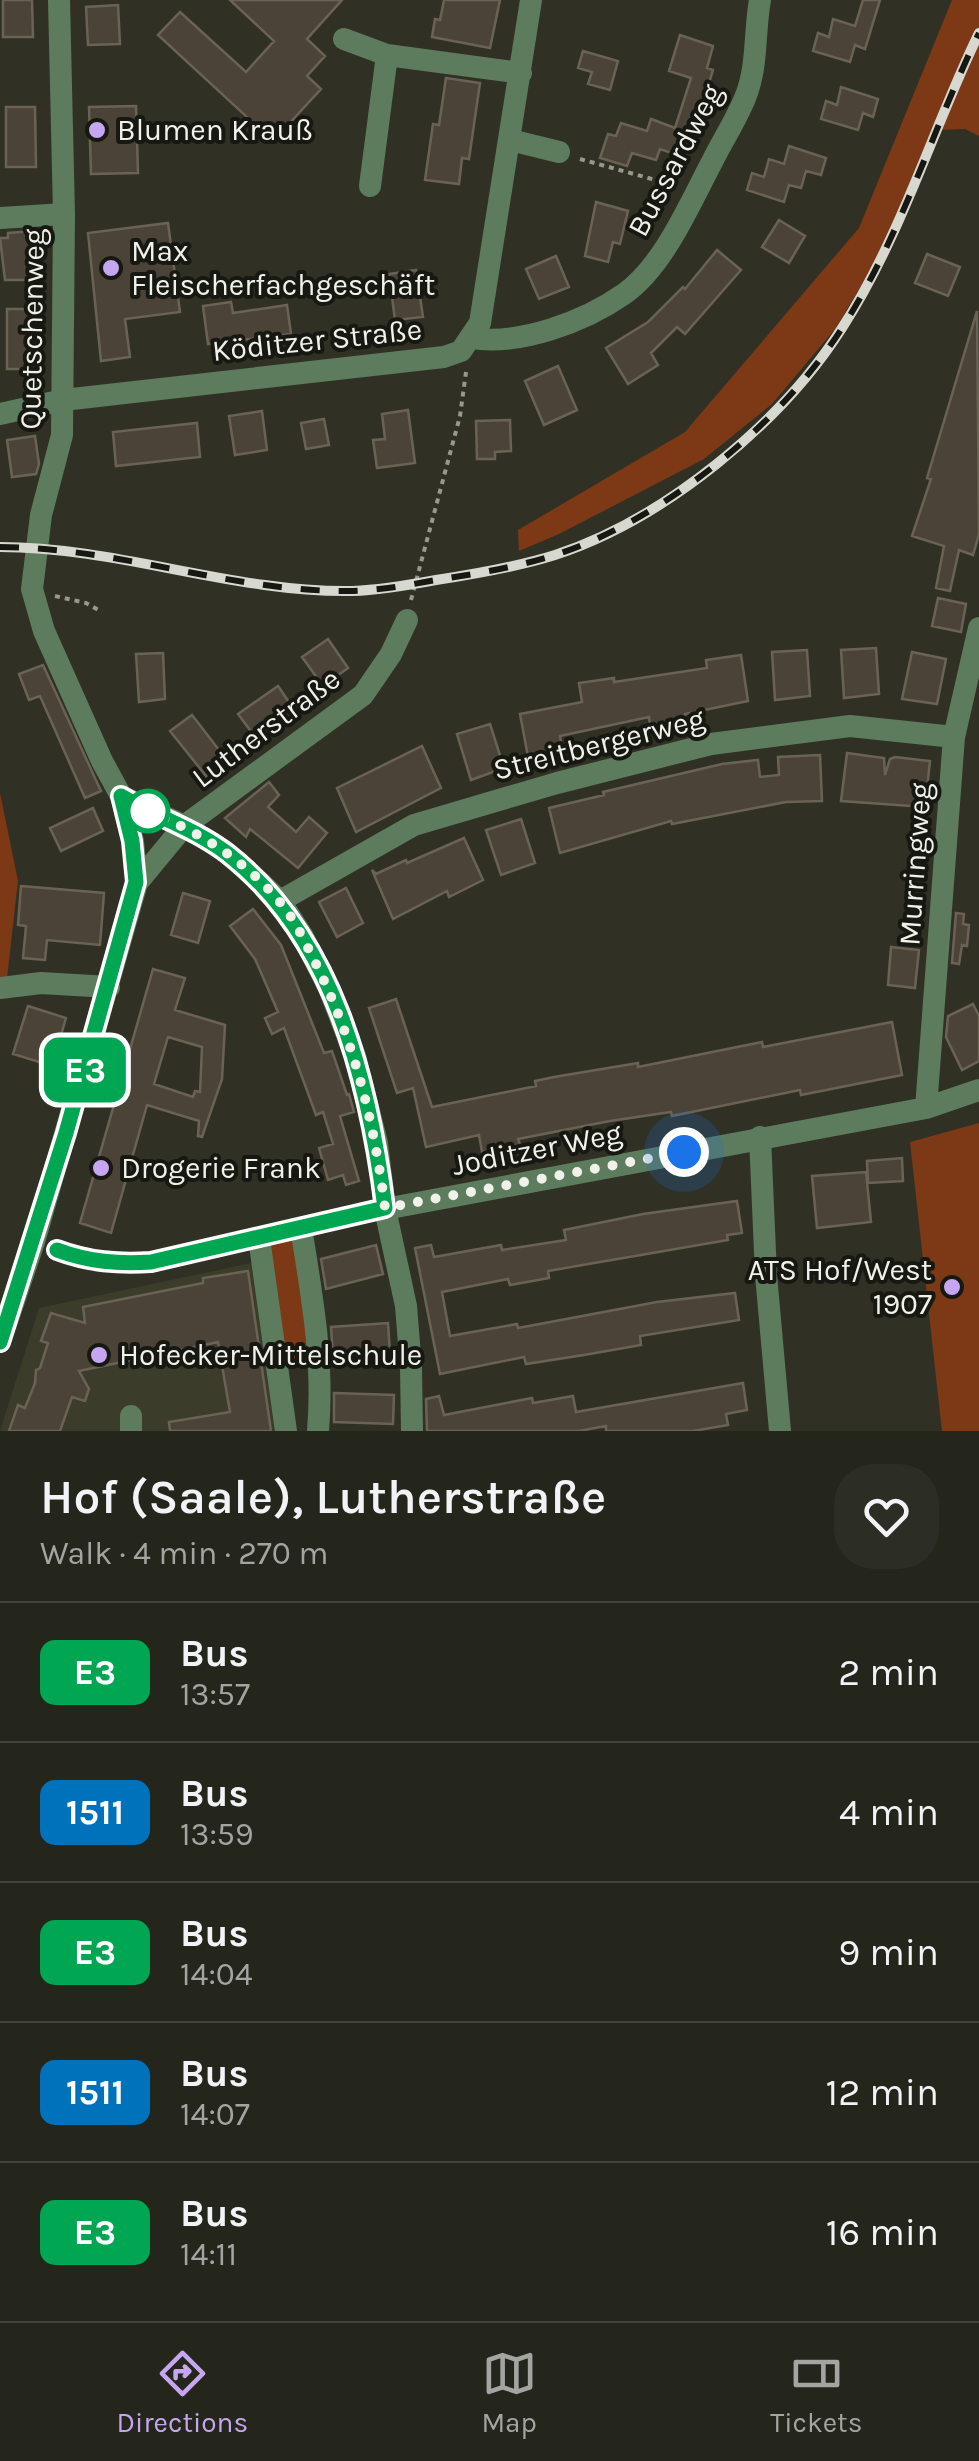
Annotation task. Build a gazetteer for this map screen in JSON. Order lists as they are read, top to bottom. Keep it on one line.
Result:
{"streets":{"street":["Bussardweg","Quetschenweg","Köditzer Straße","Lutherstraße","Streitbergerweg","Murringweg","Joditzer Weg"]},"crossings":[["Bussardweg","Köditzer Straße"],["Quetschenweg","Köditzer Straße"],["Quetschenweg","Lutherstraße"],["Lutherstraße","Streitbergerweg"],["Lutherstraße","Joditzer Weg"],["Streitbergerweg","Murringweg"],["Murringweg","Joditzer Weg"]],"places":["Blumen Krauß","Max Fleischerfachgeschäft","Drogerie Frank","ATS Hof/West 1907","Hofecker-Mittelschule"],"lines":["bus line E3"],"page":{"on_map":"E3","heading":["Hof (Saale), Lutherstraße","Walk · 4 min · 270 m"],"list":[{"mark":"E3","name":"Bus","note":"13:57","value":"2 min"},{"mark":"1511","name":"Bus","note":"13:59","value":"4 min"},{"mark":"E3","name":"Bus","note":"14:04","value":"9 min"},{"mark":"1511","name":"Bus","note":"14:07","value":"12 min"},{"mark":"E3","name":"Bus","note":"14:11","value":"16 min"}],"tabs":["Directions","Map","Tickets"]}}
